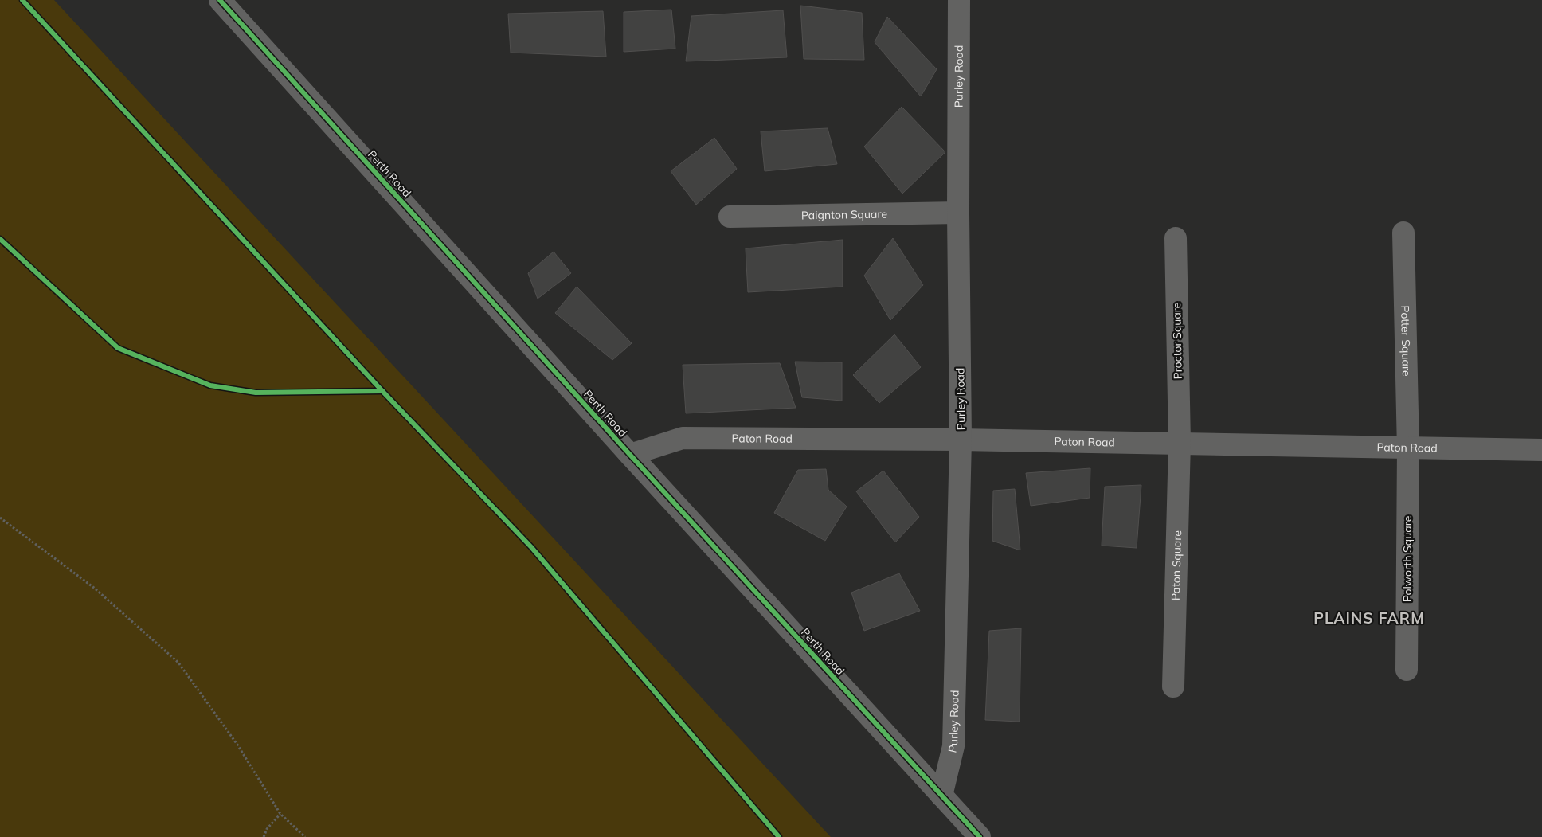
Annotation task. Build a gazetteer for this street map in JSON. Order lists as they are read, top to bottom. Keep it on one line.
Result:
{"streets":{"street":["Purley Road","Perth Road","Paignton Square","Proctor Square","Potter Square","Paton Road","Polworth Square","Paton Square"]},"crossings":[["Purley Road","Perth Road"],["Purley Road","Paignton Square"],["Purley Road","Paton Road"],["Perth Road","Paton Road"],["Proctor Square","Paton Road"],["Proctor Square","Paton Square"],["Potter Square","Paton Road"],["Potter Square","Polworth Square"],["Paton Road","Polworth Square"],["Paton Road","Paton Square"]],"districts":["PLAINS FARM"]}
